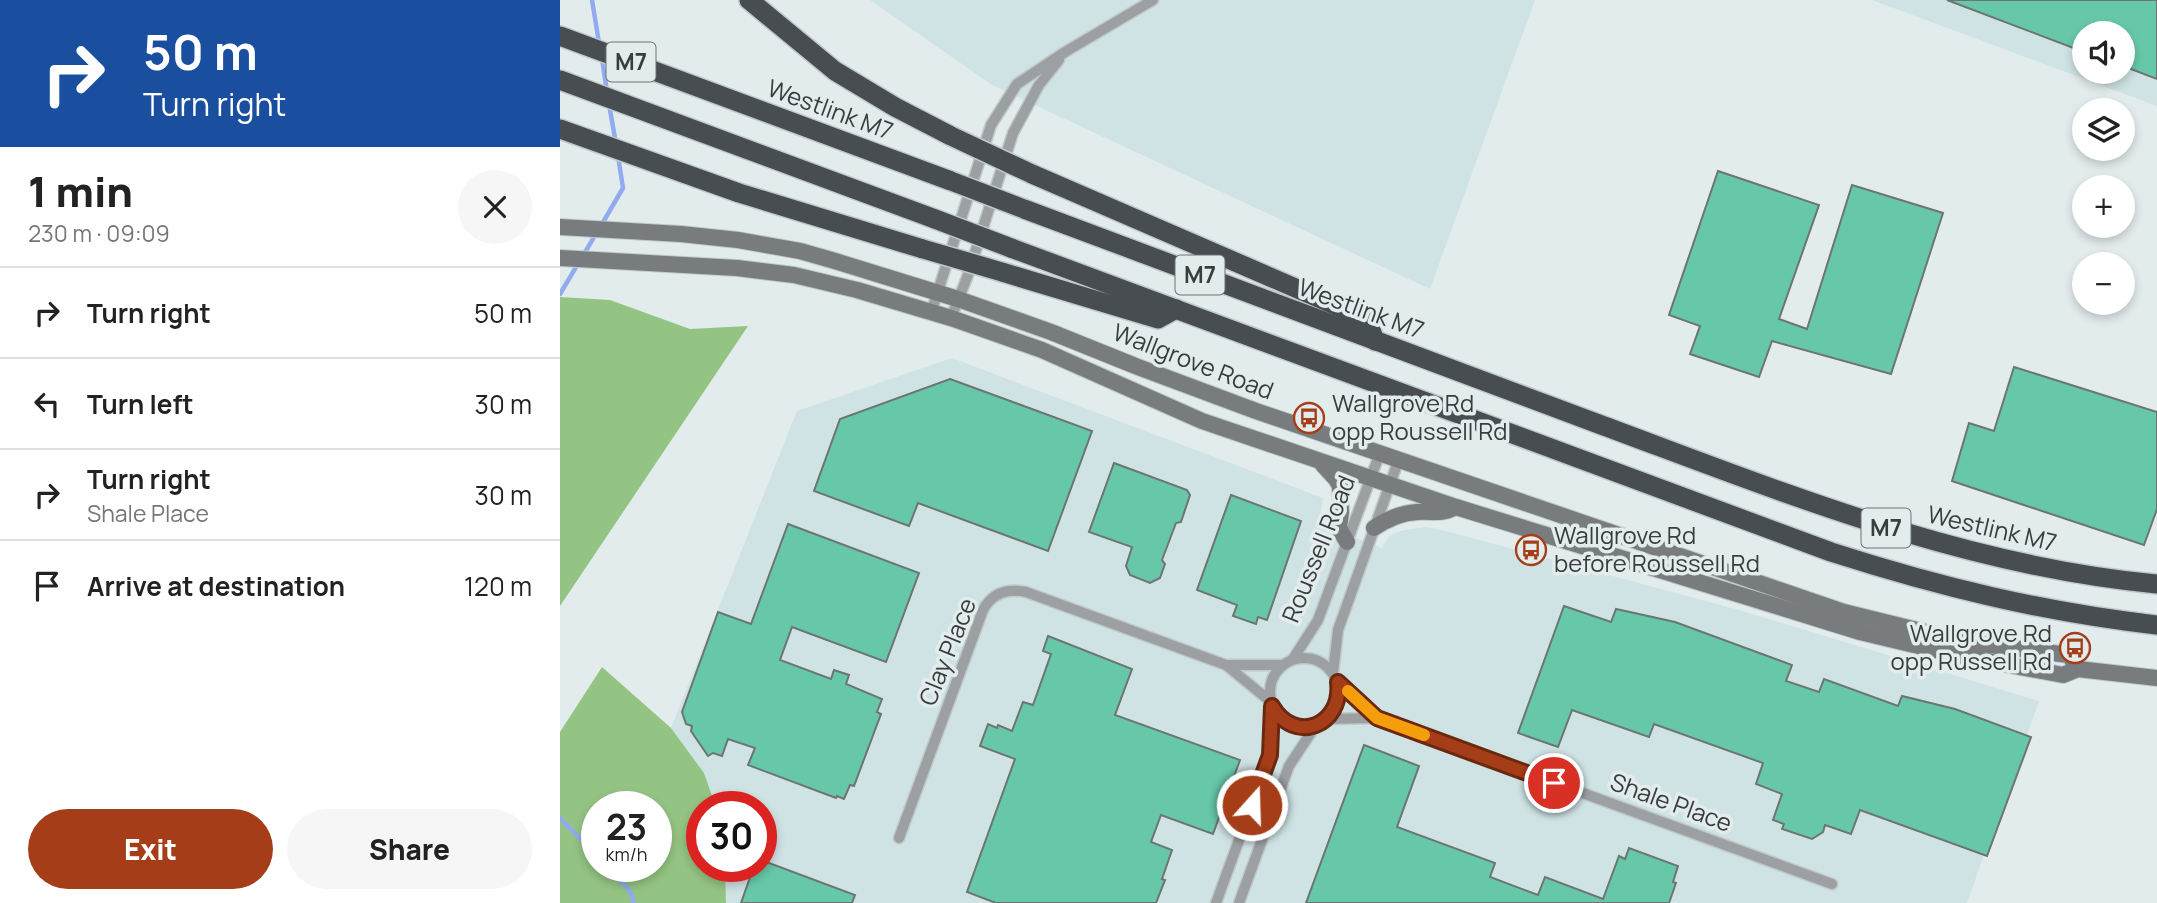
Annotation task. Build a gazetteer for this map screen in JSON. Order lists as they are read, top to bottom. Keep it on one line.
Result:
{"streets":{"highway":["M7","Westlink M7"],"main road":["Wallgrove Road"],"street":["Roussell Road","Clay Place","Shale Place"]},"crossings":[["M7","Westlink M7"],["Wallgrove Road","Roussell Road"],["Roussell Road","Clay Place"],["Roussell Road","Shale Place"],["Clay Place","Shale Place"]],"places":{"bus stop":["Wallgrove Rd opp Roussell Rd","Wallgrove Rd before Roussell Rd","Wallgrove Rd opp Russell Rd"]},"page":{"turn":["50 m","Turn right"],"map_buttons":["+","−"],"heading":["1 min","230 m · 09:09"],"list":[{"name":"Turn right","value":"50 m"},{"name":"Turn left","value":"30 m"},{"name":"Turn right","note":"Shale Place","value":"30 m"},{"name":"Arrive at destination","value":"120 m"}],"speed":"23 km/h","limit":"30","buttons":["Exit","Share"]}}
